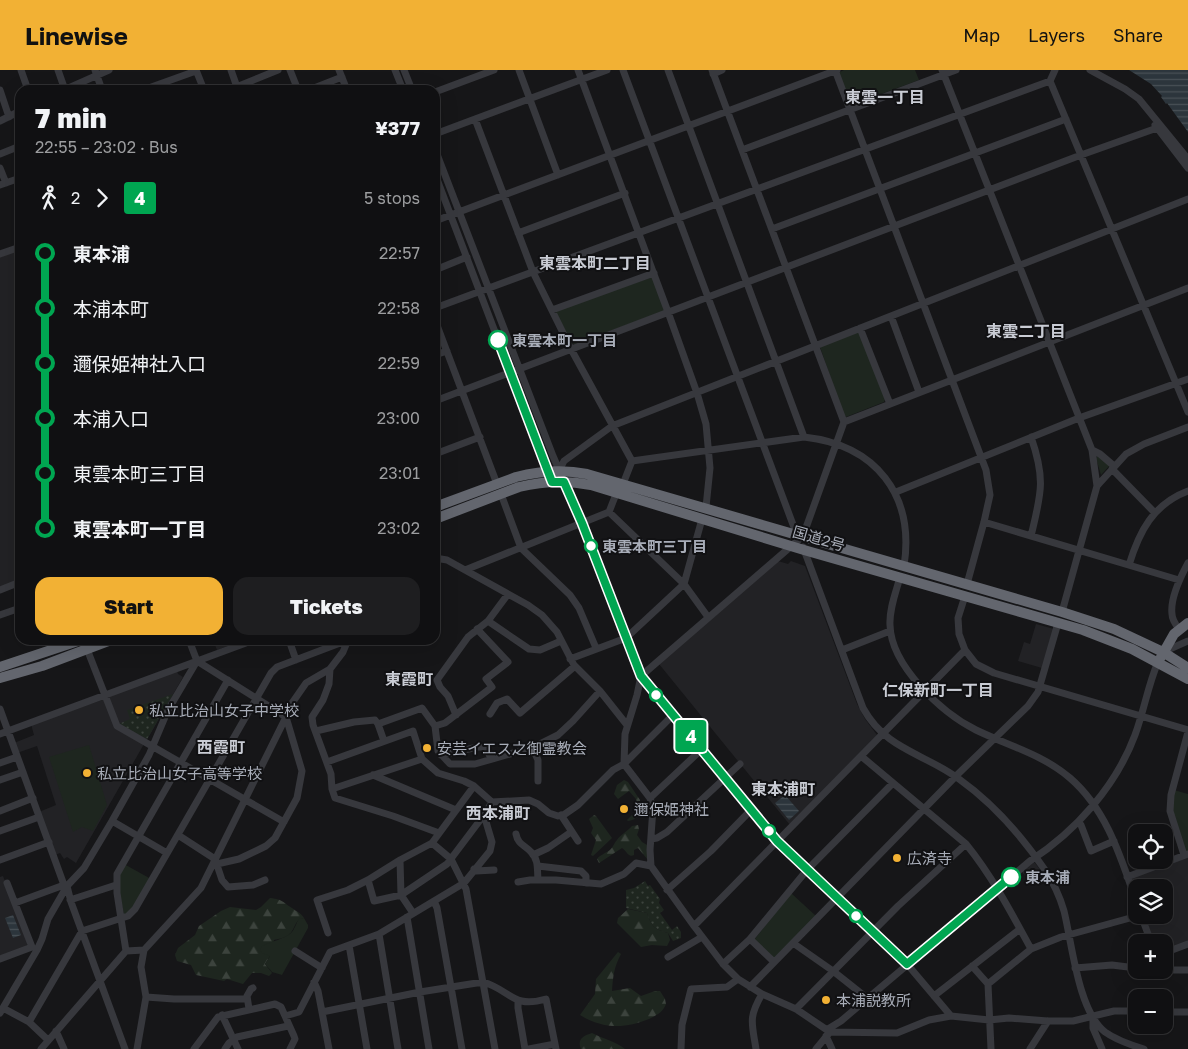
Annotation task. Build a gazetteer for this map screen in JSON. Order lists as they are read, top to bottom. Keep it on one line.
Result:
{"streets":{"highway":["国道2号"]},"districts":["東雲一丁目","東雲本町二丁目","東雲二丁目","東霞町","仁保新町一丁目","西霞町","東本浦町","西本浦町"],"places":["東雲本町一丁目","東雲本町三丁目","私立比治山女子中学校","安芸イエス之御霊教会","私立比治山女子高等学校","邇保姫神社","広済寺","東本浦","本浦説教所"],"lines":["bus line 4"],"page":{"header":"Linewise","nav":["Map","Layers","Share"],"on_map":"4","heading":["7 min","22:55 – 23:02 · Bus","¥377"],"legs":["2","4","5 stops"],"list":[{"name":"東本浦","value":"22:57"},{"name":"本浦本町","value":"22:58"},{"name":"邇保姫神社入口","value":"22:59"},{"name":"本浦入口","value":"23:00"},{"name":"東雲本町三丁目","value":"23:01"},{"name":"東雲本町一丁目","value":"23:02"}],"buttons":["Start","Tickets"],"map_buttons":["+","−"]}}
